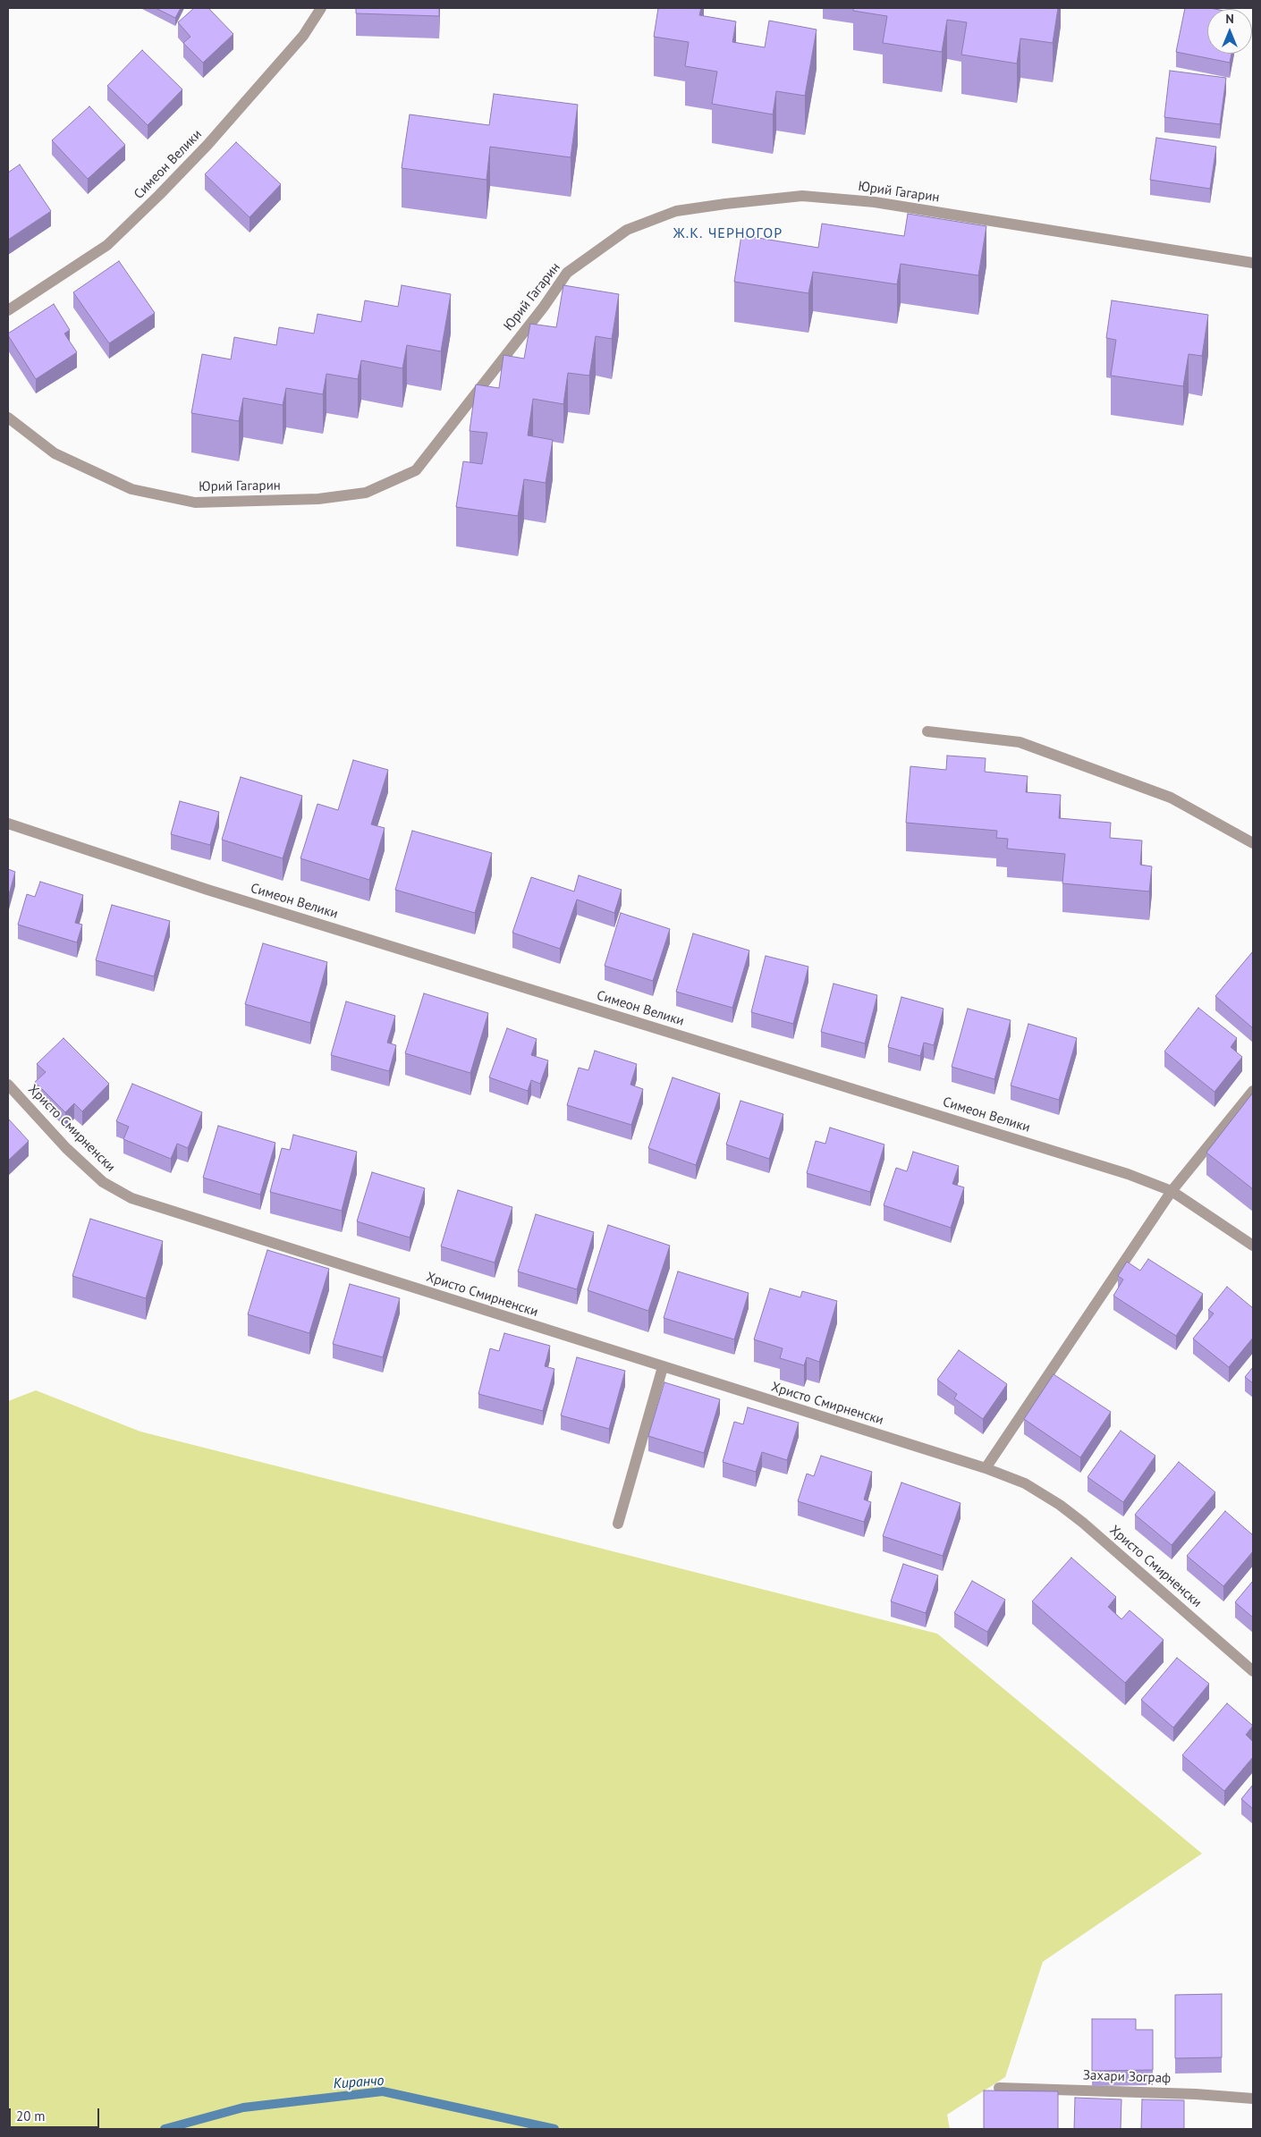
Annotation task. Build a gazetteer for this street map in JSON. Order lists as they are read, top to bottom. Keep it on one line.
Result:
{"streets":{"street":["Симеон Велики","Юрий Гагарин","Христо Смирненски","Захари Зограф"]},"districts":["Ж.К. ЧЕРНОГОР"],"water":["Киранчо"],"scale_bar":"20 m","north":"top"}
